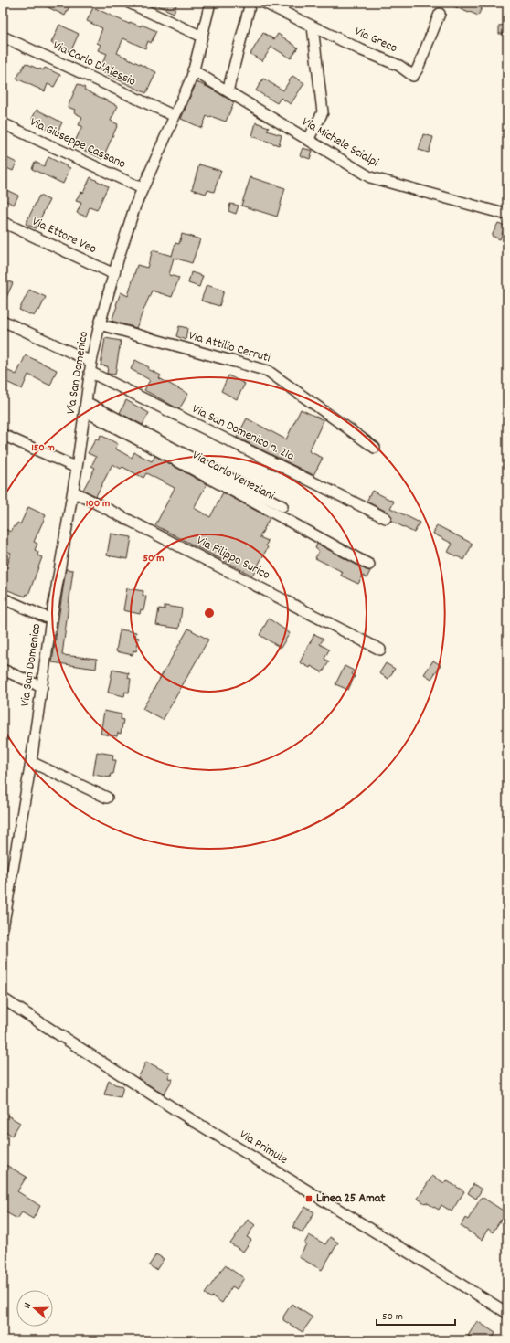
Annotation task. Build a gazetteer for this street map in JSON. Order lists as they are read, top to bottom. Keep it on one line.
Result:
{"streets":{"street":["Via Greco","Via Carlo D'Alessio","Via Michele Scialpi","Via Giuseppe Cassano","Via Ettore Veo","Via Attilio Cerruti","Via San Domenico","Via San Domenico n. 21a","Via Carlo Veneziani","Via Filippo Surico","Via Primule"]},"crossings":[["Via Carlo D'Alessio","Via San Domenico"],["Via Michele Scialpi","Via San Domenico"],["Via Giuseppe Cassano","Via San Domenico"],["Via Ettore Veo","Via San Domenico"],["Via Attilio Cerruti","Via San Domenico"],["Via San Domenico","Via San Domenico n. 21a"],["Via San Domenico","Via Carlo Veneziani"],["Via San Domenico","Via Filippo Surico"]],"places":{"transit":["Linea 25 Amat"]},"scale_bar":"50 m","north":"left","rings":["150 m","100 m","50 m"]}
